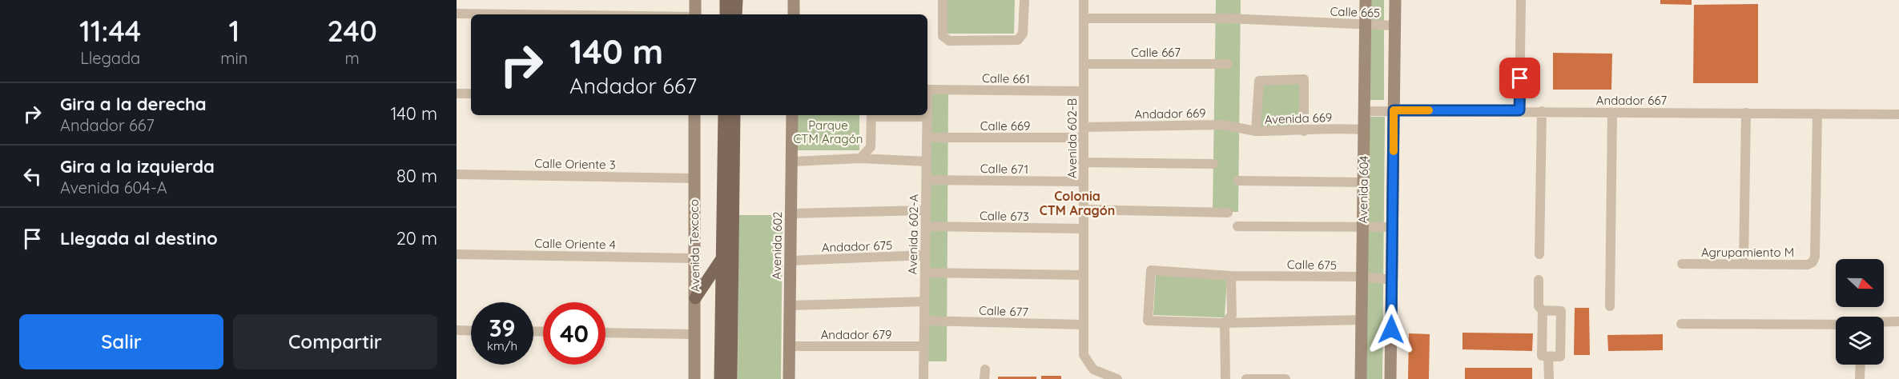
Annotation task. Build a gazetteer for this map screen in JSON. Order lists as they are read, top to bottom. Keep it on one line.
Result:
{"streets":{"street":["Calle 665","Calle 667","Calle 661","Andador 667","Andador 669","Avenida 669","Calle 669","Avenida 602-B","Calle Oriente 3","Calle 671","Avenida 604","Calle 673","Avenida 602-A","Calle Oriente 4","Avenida Texcoco","Avenida 602","Andador 675","Agrupamiento M","Calle 675","Calle 677","Andador 679"]},"crossings":[["Calle 665","Avenida 602-B"],["Calle 665","Avenida 604"],["Calle 667","Avenida 602-B"],["Calle 661","Avenida 602-B"],["Calle 661","Avenida 602-A"],["Andador 667","Avenida 604"],["Andador 667","Agrupamiento M"],["Andador 669","Avenida 669"],["Andador 669","Calle 669"],["Andador 669","Avenida 602-B"],["Avenida 669","Avenida 604"],["Calle 669","Avenida 602-B"],["Calle 669","Avenida 602-A"],["Avenida 602-B","Calle 671"],["Avenida 602-B","Calle 673"],["Avenida 602-B","Calle 677"],["Calle Oriente 3","Avenida Texcoco"],["Calle 671","Avenida 602-A"],["Avenida 604","Calle 675"],["Calle 673","Avenida 602-A"],["Avenida 602-A","Andador 675"],["Avenida 602-A","Calle 677"],["Avenida 602-A","Andador 679"],["Calle Oriente 4","Avenida Texcoco"],["Avenida 602","Andador 675"],["Avenida 602","Andador 679"]],"districts":["Colonia CTM Aragón"],"parks":["Parque CTM Aragón"],"north":"right","page":{"eta":["11:44","Llegada","1","min","240","m"],"turn":["140 m","Andador 667"],"list":[{"name":"Gira a la derecha","note":"Andador 667","value":"140 m"},{"name":"Gira a la izquierda","note":"Avenida 604-A","value":"80 m"},{"name":"Llegada al destino","value":"20 m"}],"speed":"39 km/h","limit":"40","buttons":["Salir","Compartir"]}}
